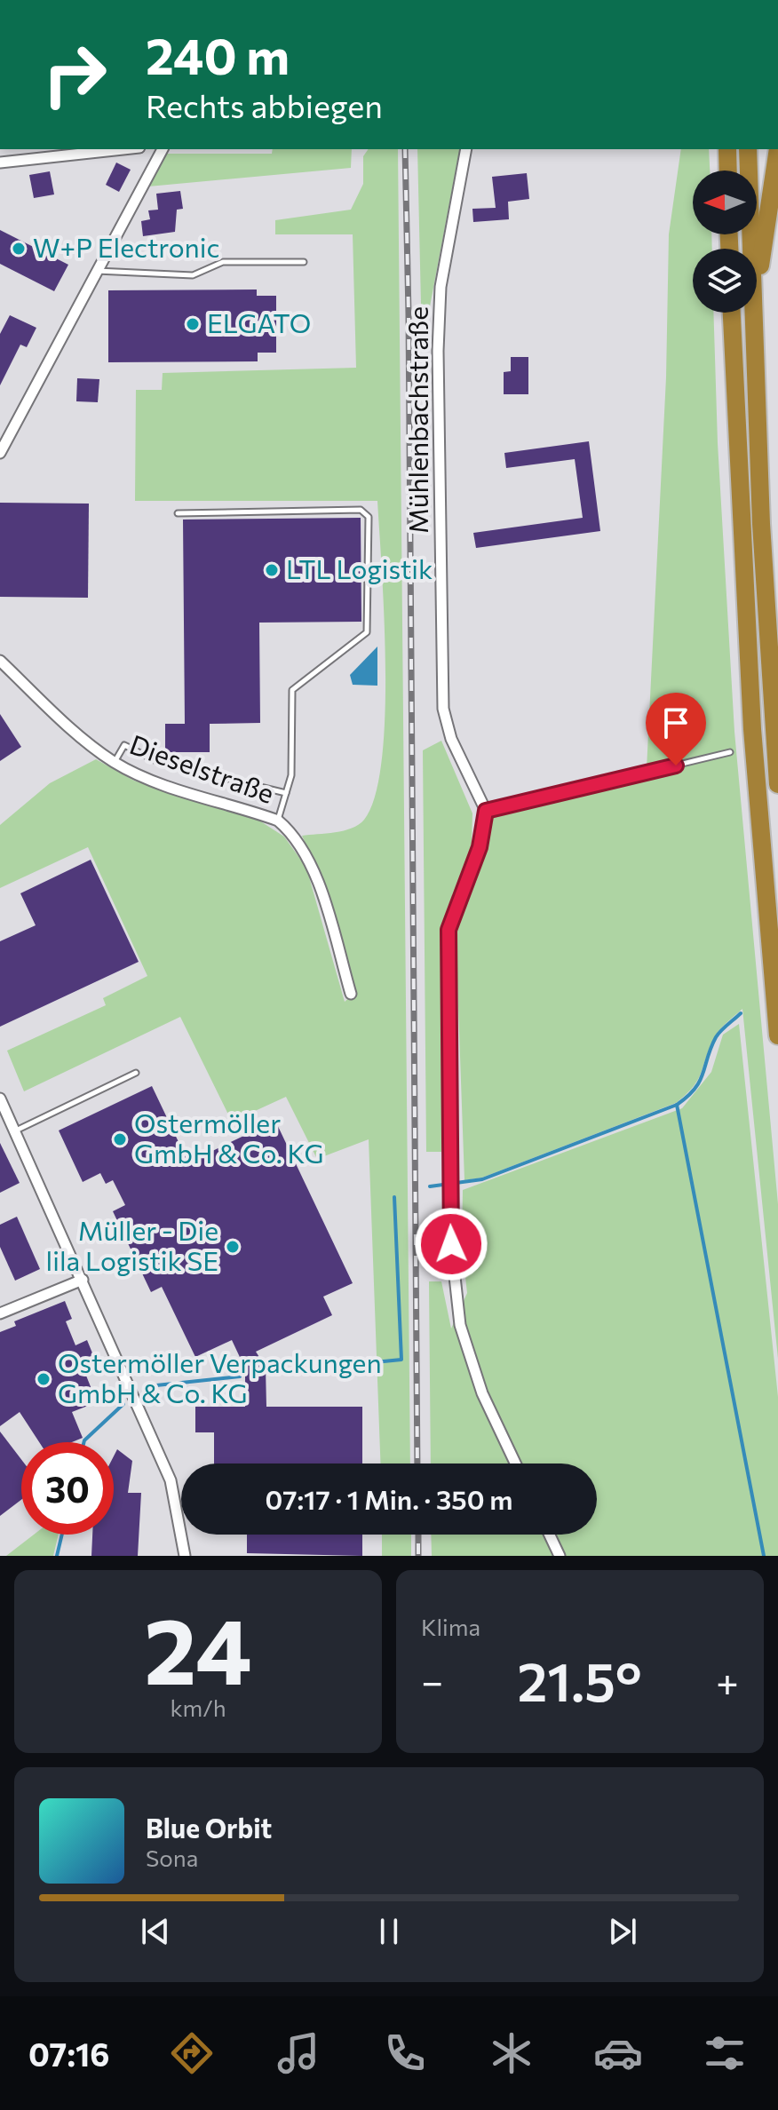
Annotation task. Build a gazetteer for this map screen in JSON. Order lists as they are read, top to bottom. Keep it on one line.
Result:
{"streets":{"street":["Mühlenbachstraße","Dieselstraße"]},"places":["W+P Electronic","ELGATO","LTL Logistik","Ostermöller GmbH & Co. KG","Müller - Die lila Logistik SE","Ostermöller Verpackungen GmbH & Co. KG"],"north":"left","page":{"turn":["240 m","Rechts abbiegen"],"limit":"30","trip":"07:17 · 1 Min. · 350 m","tile":[["24","km/h"],"Klima"],"heat":["−","21.5°","+"],"song":["Blue Orbit","Sona"],"tabs":"07:16"}}
